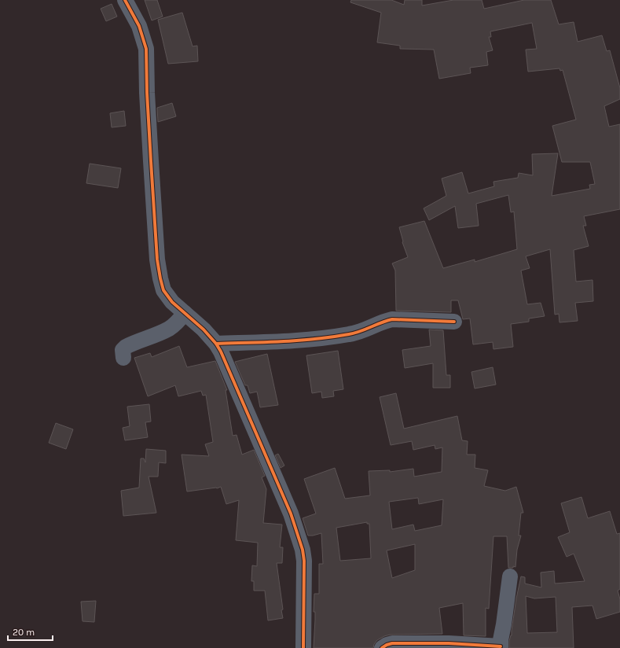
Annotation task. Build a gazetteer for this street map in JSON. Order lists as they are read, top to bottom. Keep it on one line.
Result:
{"scale_bar":"20 m"}
